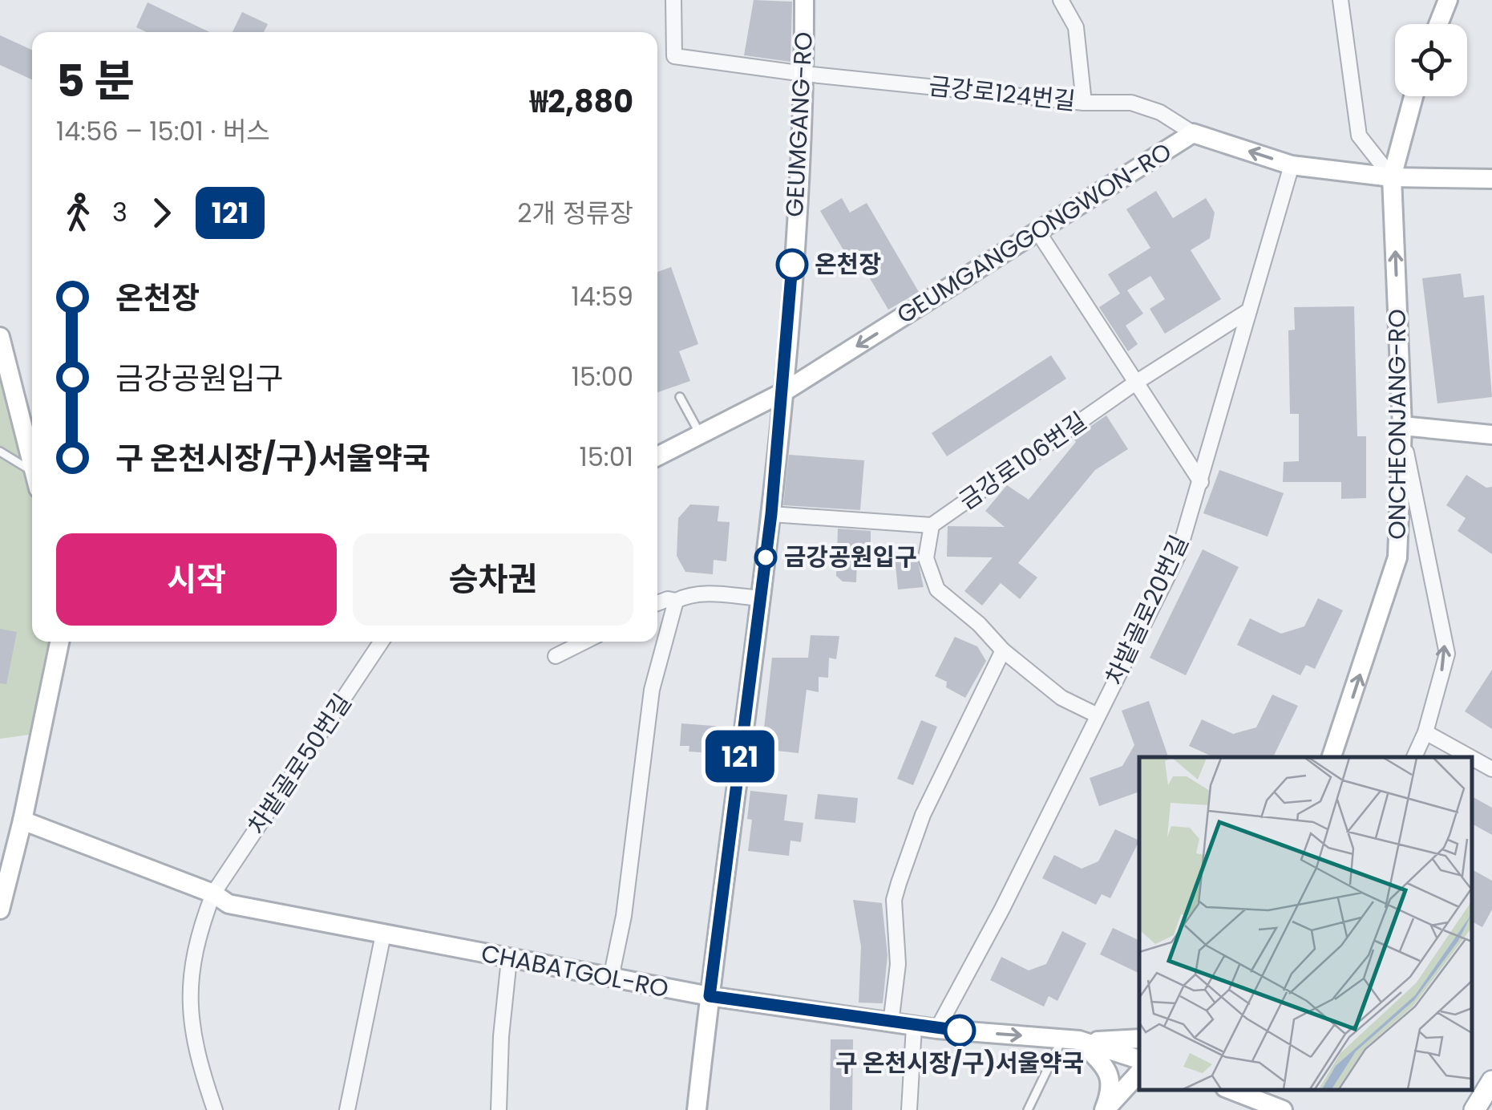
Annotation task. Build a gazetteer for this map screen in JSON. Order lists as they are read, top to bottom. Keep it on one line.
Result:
{"streets":{"street":["금강로124번길","GEUMGANG-RO","GEUMGANGGONGWON-RO","ONCHEONJANG-RO","금강로106번길","차밭골로20번길","차밭골로50번길","CHABATGOL-RO"]},"crossings":[["금강로124번길","GEUMGANG-RO"],["금강로124번길","GEUMGANGGONGWON-RO"],["GEUMGANG-RO","GEUMGANGGONGWON-RO"],["GEUMGANG-RO","CHABATGOL-RO"],["GEUMGANGGONGWON-RO","ONCHEONJANG-RO"],["GEUMGANGGONGWON-RO","차밭골로20번길"],["금강로106번길","차밭골로20번길"],["차밭골로20번길","CHABATGOL-RO"],["차밭골로50번길","CHABATGOL-RO"]],"one_way":["GEUMGANGGONGWON-RO"],"places":["온천장","금강공원입구","구 온천시장/구)서울약국"],"lines":["bus line 121"],"page":{"on_map":"121","heading":["5 분","14:56 – 15:01 · 버스","₩2,880"],"legs":["3","121","2개 정류장"],"list":[{"name":"온천장","value":"14:59"},{"name":"금강공원입구","value":"15:00"},{"name":"구 온천시장/구)서울약국","value":"15:01"}],"buttons":["시작","승차권"]}}
